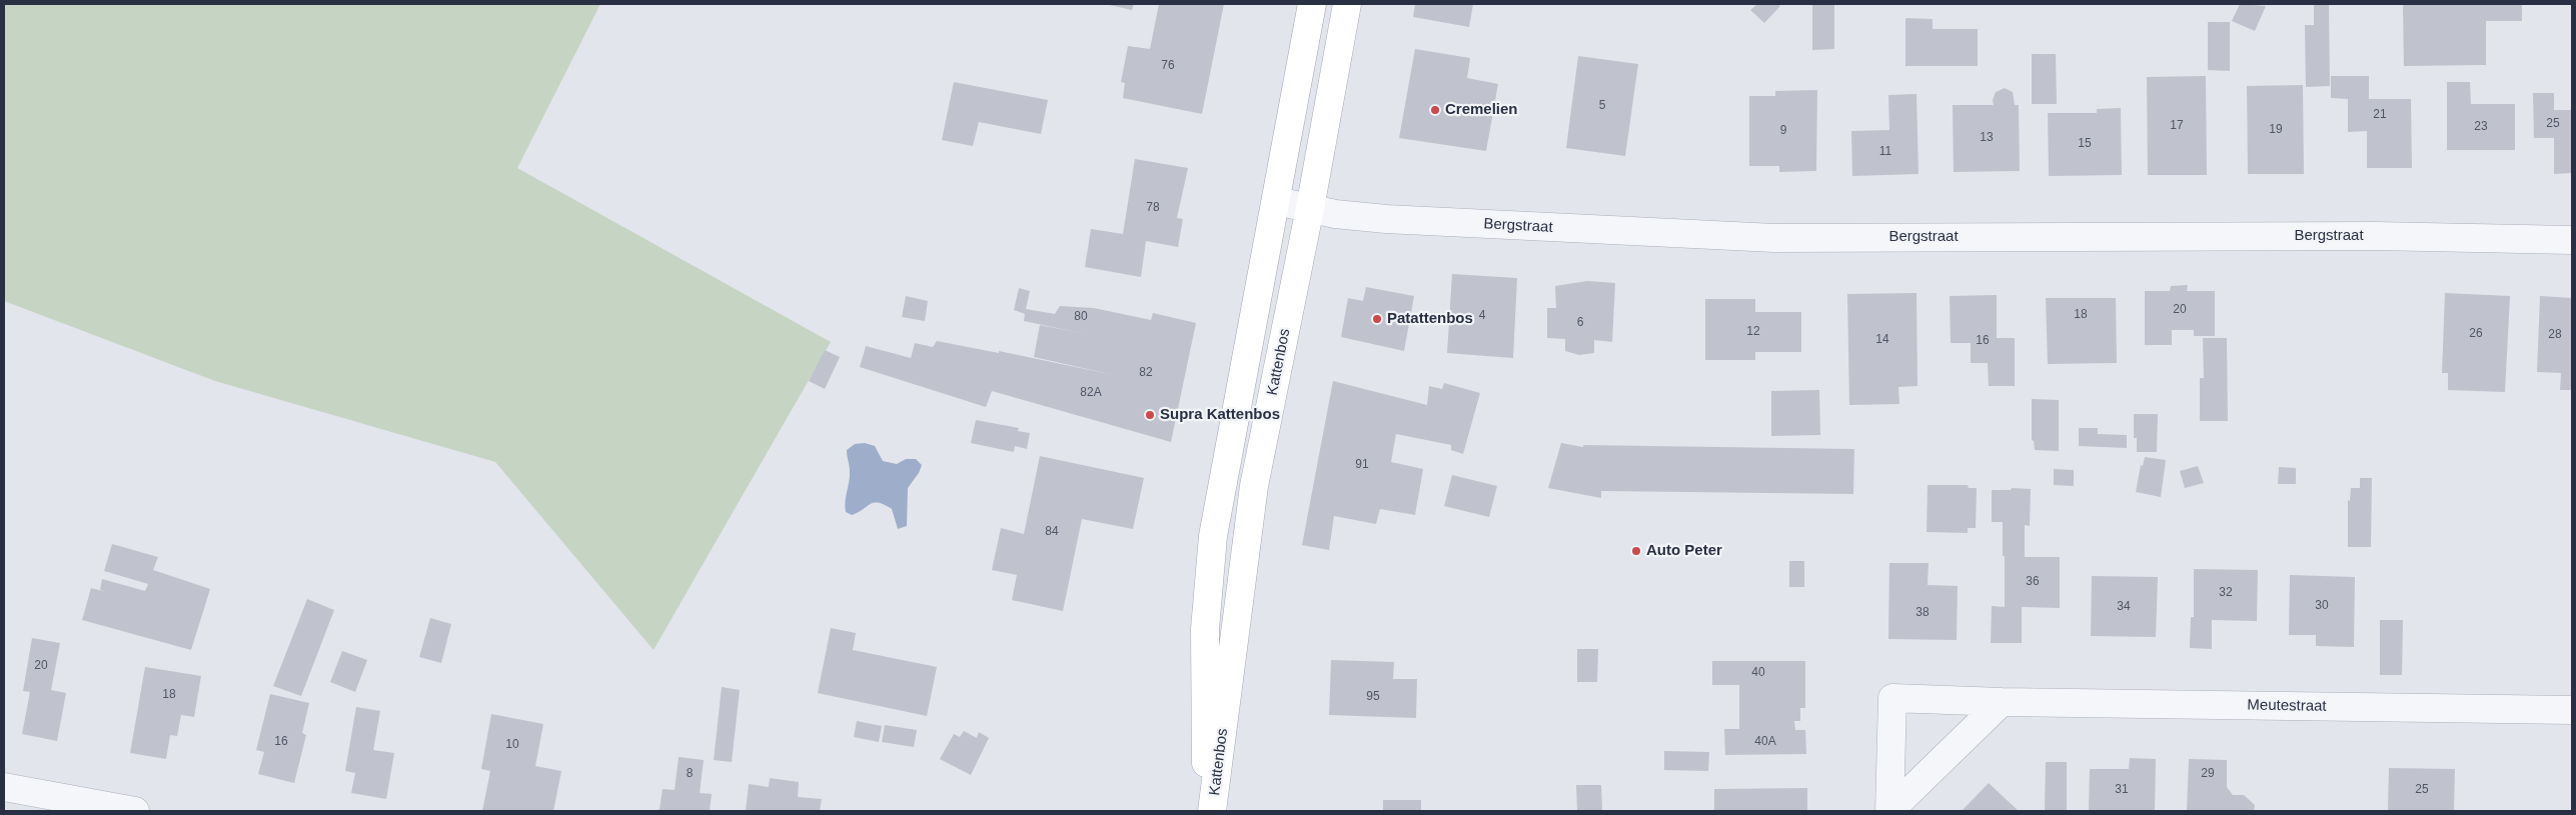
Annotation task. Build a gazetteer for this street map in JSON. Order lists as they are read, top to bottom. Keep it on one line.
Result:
{"streets":{"main road":["Kattenbos"],"street":["Bergstraat","Meutestraat"]},"crossings":[["Bergstraat","Kattenbos"]],"places":["Cremelien","Patattenbos","Supra Kattenbos","Auto Peter"],"house_numbers":["76","5","21","25","17","23","19","9","13","15","11","78","20","18","4","80","6","12","26","28","14","16","82","82A","91","84","36","32","30","34","38","20","40","18","95","16","40A","10","8","29","31","25"]}
